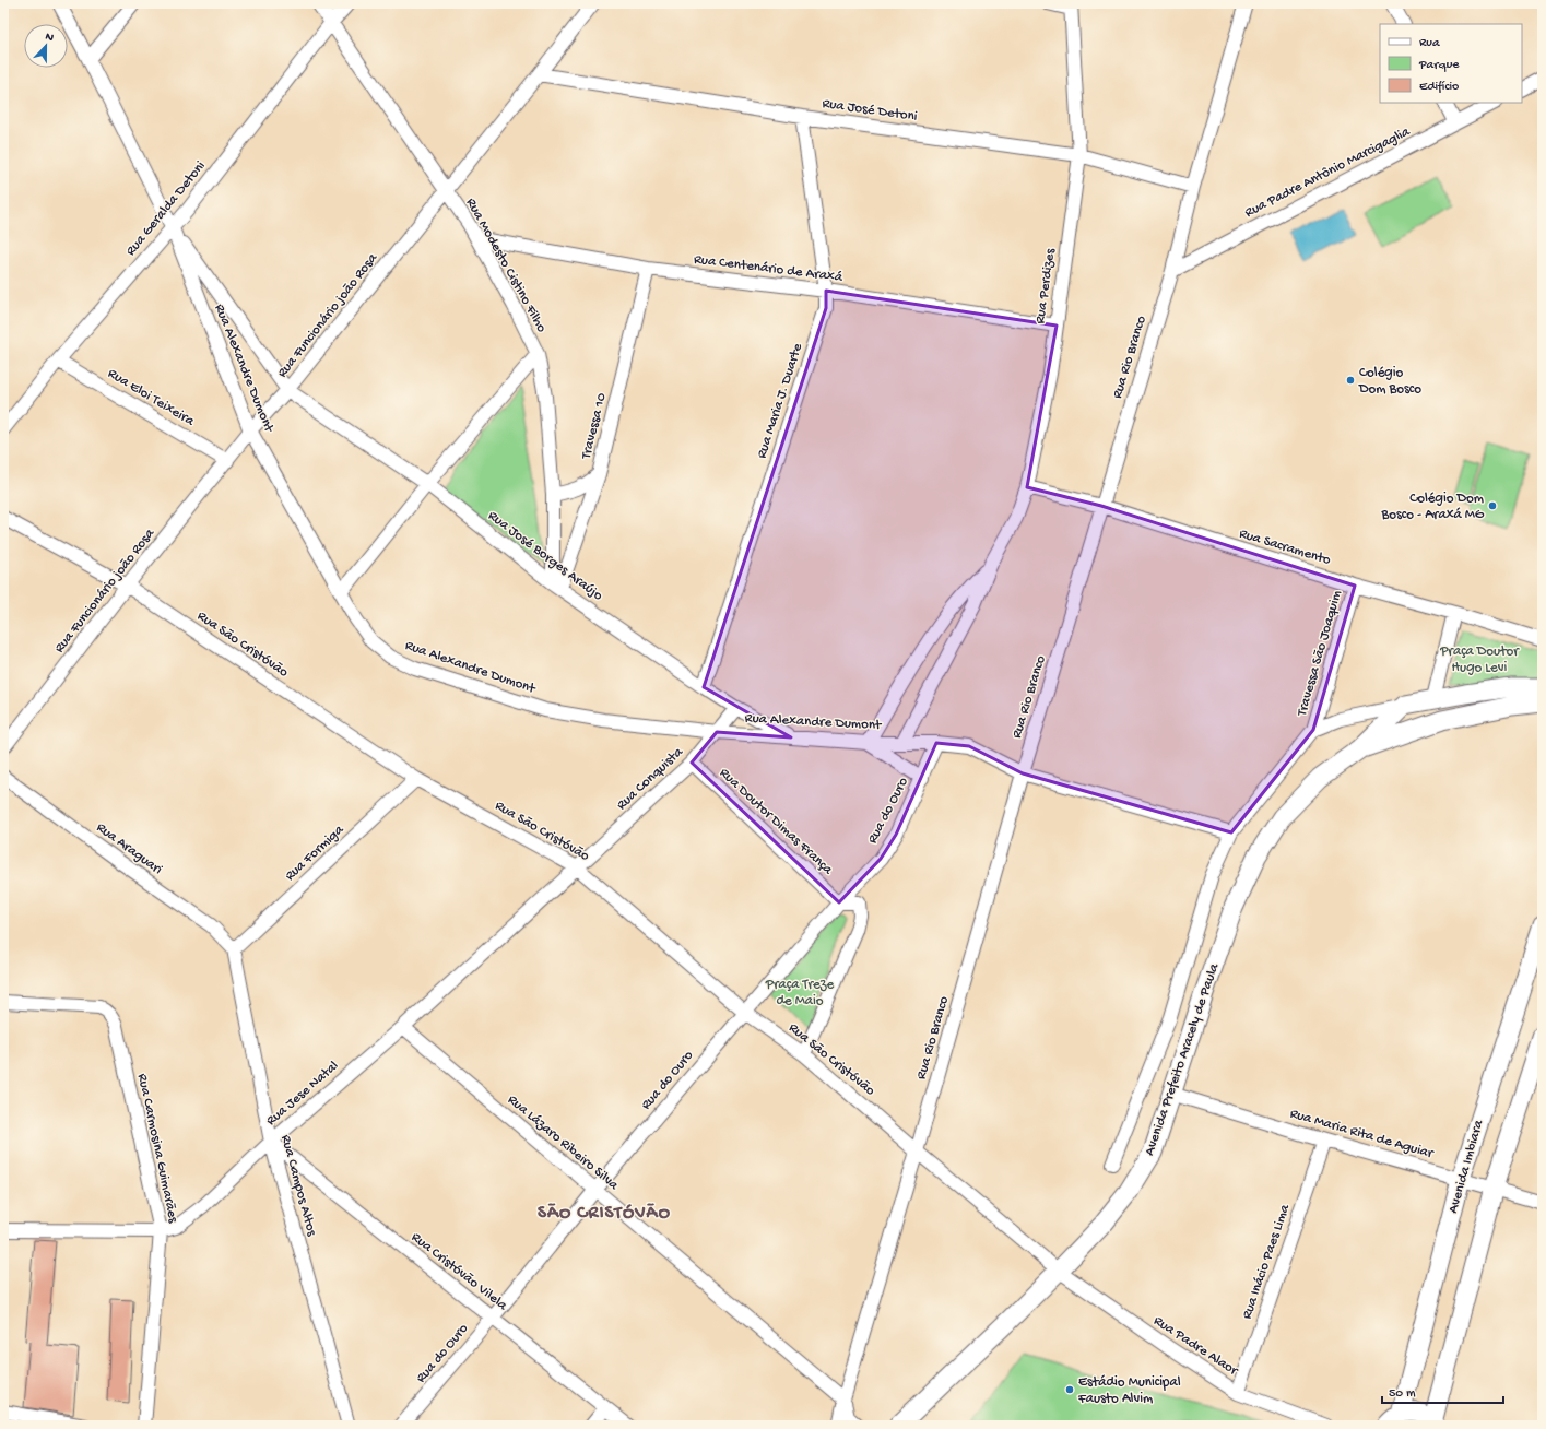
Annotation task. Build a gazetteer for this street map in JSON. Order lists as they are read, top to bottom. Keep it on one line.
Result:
{"streets":{"main road":["Avenida Prefeito Aracely de Paula","Avenida Imbiara"],"street":["Rua José Detoni","Rua Padre Antônio Marcigaglia","Rua Geralda Detoni","Rua Modesto Cistino Filho","Rua Centenário de Araxá","Rua Perdizes","Rua Funcionário joão Rosa","Rua Rio Branco","Rua Alexandre Dumont","Rua Eloi Teixeira","Rua Maria J. Duarte","Travessa 10","Rua Sacramento","Rua José Borges Araújo","Rua São Cristóvão","Travessa São Joaquim","Rua Conquista","Rua do Ouro","Rua Doutor Dimas França","Rua Araguari","Rua Formiga","Rua Jese Natal","Rua Maria Rita de Aguiar","Rua Lázaro Ribeiro Silva","Rua Carmosina Guimarães","Rua Campos Altos","Rua Inácio Paes Lima","Rua Cristóvão Vilela","Rua Padre Alaor"]},"crossings":[["Rua José Detoni","Rua Perdizes"],["Rua José Detoni","Rua Funcionário joão Rosa"],["Rua José Detoni","Rua Rio Branco"],["Rua José Detoni","Rua Maria J. Duarte"],["Rua Padre Antônio Marcigaglia","Rua Rio Branco"],["Rua Geralda Detoni","Rua Modesto Cistino Filho"],["Rua Geralda Detoni","Rua Alexandre Dumont"],["Rua Geralda Detoni","Rua Eloi Teixeira"],["Rua Modesto Cistino Filho","Rua Centenário de Araxá"],["Rua Modesto Cistino Filho","Rua Funcionário joão Rosa"],["Rua Modesto Cistino Filho","Travessa 10"],["Rua Modesto Cistino Filho","Rua José Borges Araújo"],["Rua Centenário de Araxá","Rua Perdizes"],["Rua Centenário de Araxá","Rua Maria J. Duarte"],["Rua Centenário de Araxá","Travessa 10"],["Rua Perdizes","Rua Sacramento"],["Rua Funcionário joão Rosa","Rua Alexandre Dumont"],["Rua Funcionário joão Rosa","Rua Eloi Teixeira"],["Rua Funcionário joão Rosa","Rua José Borges Araújo"],["Rua Funcionário joão Rosa","Rua São Cristóvão"],["Rua Rio Branco","Rua Alexandre Dumont"],["Rua Rio Branco","Rua Sacramento"],["Rua Rio Branco","Rua São Cristóvão"],["Rua Rio Branco","Rua Lázaro Ribeiro Silva"],["Rua Alexandre Dumont","Rua José Borges Araújo"],["Rua Alexandre Dumont","Rua Conquista"],["Rua Alexandre Dumont","Rua do Ouro"],["Rua Alexandre Dumont","Avenida Prefeito Aracely de Paula"],["Rua Maria J. Duarte","Rua José Borges Araújo"],["Travessa 10","Rua José Borges Araújo"],["Rua Sacramento","Travessa São Joaquim"],["Rua José Borges Araújo","Rua Conquista"],["Rua São Cristóvão","Rua Conquista"],["Rua São Cristóvão","Rua do Ouro"],["Rua São Cristóvão","Rua Formiga"],["Rua São Cristóvão","Avenida Prefeito Aracely de Paula"],["Rua São Cristóvão","Rua Jese Natal"],["Rua São Cristóvão","Rua Padre Alaor"],["Travessa São Joaquim","Avenida Prefeito Aracely de Paula"],["Rua Conquista","Rua Doutor Dimas França"],["Rua Conquista","Rua Jese Natal"],["Rua do Ouro","Rua Doutor Dimas França"],["Rua do Ouro","Rua Lázaro Ribeiro Silva"],["Rua do Ouro","Rua Cristóvão Vilela"],["Rua Araguari","Rua Formiga"],["Rua Araguari","Rua Campos Altos"],["Rua Formiga","Rua Campos Altos"],["Avenida Prefeito Aracely de Paula","Rua Maria Rita de Aguiar"],["Avenida Prefeito Aracely de Paula","Rua Padre Alaor"],["Rua Jese Natal","Rua Lázaro Ribeiro Silva"],["Rua Jese Natal","Rua Carmosina Guimarães"],["Rua Jese Natal","Rua Campos Altos"],["Rua Jese Natal","Rua Cristóvão Vilela"],["Rua Maria Rita de Aguiar","Avenida Imbiara"],["Rua Maria Rita de Aguiar","Rua Inácio Paes Lima"],["Rua Campos Altos","Rua Cristóvão Vilela"],["Rua Inácio Paes Lima","Rua Padre Alaor"]],"districts":["SÃO CRISTÓVÃO"],"parks":["Praça Doutor Hugo Levi","Praça Treze de Maio"],"places":["Colégio Dom Bosco","Colégio Dom Bosco - Araxá MG","Estádio Municipal Fausto Alvim"],"legend":["Rua","Parque","Edifício"],"scale_bar":"50 m","north":"top"}
